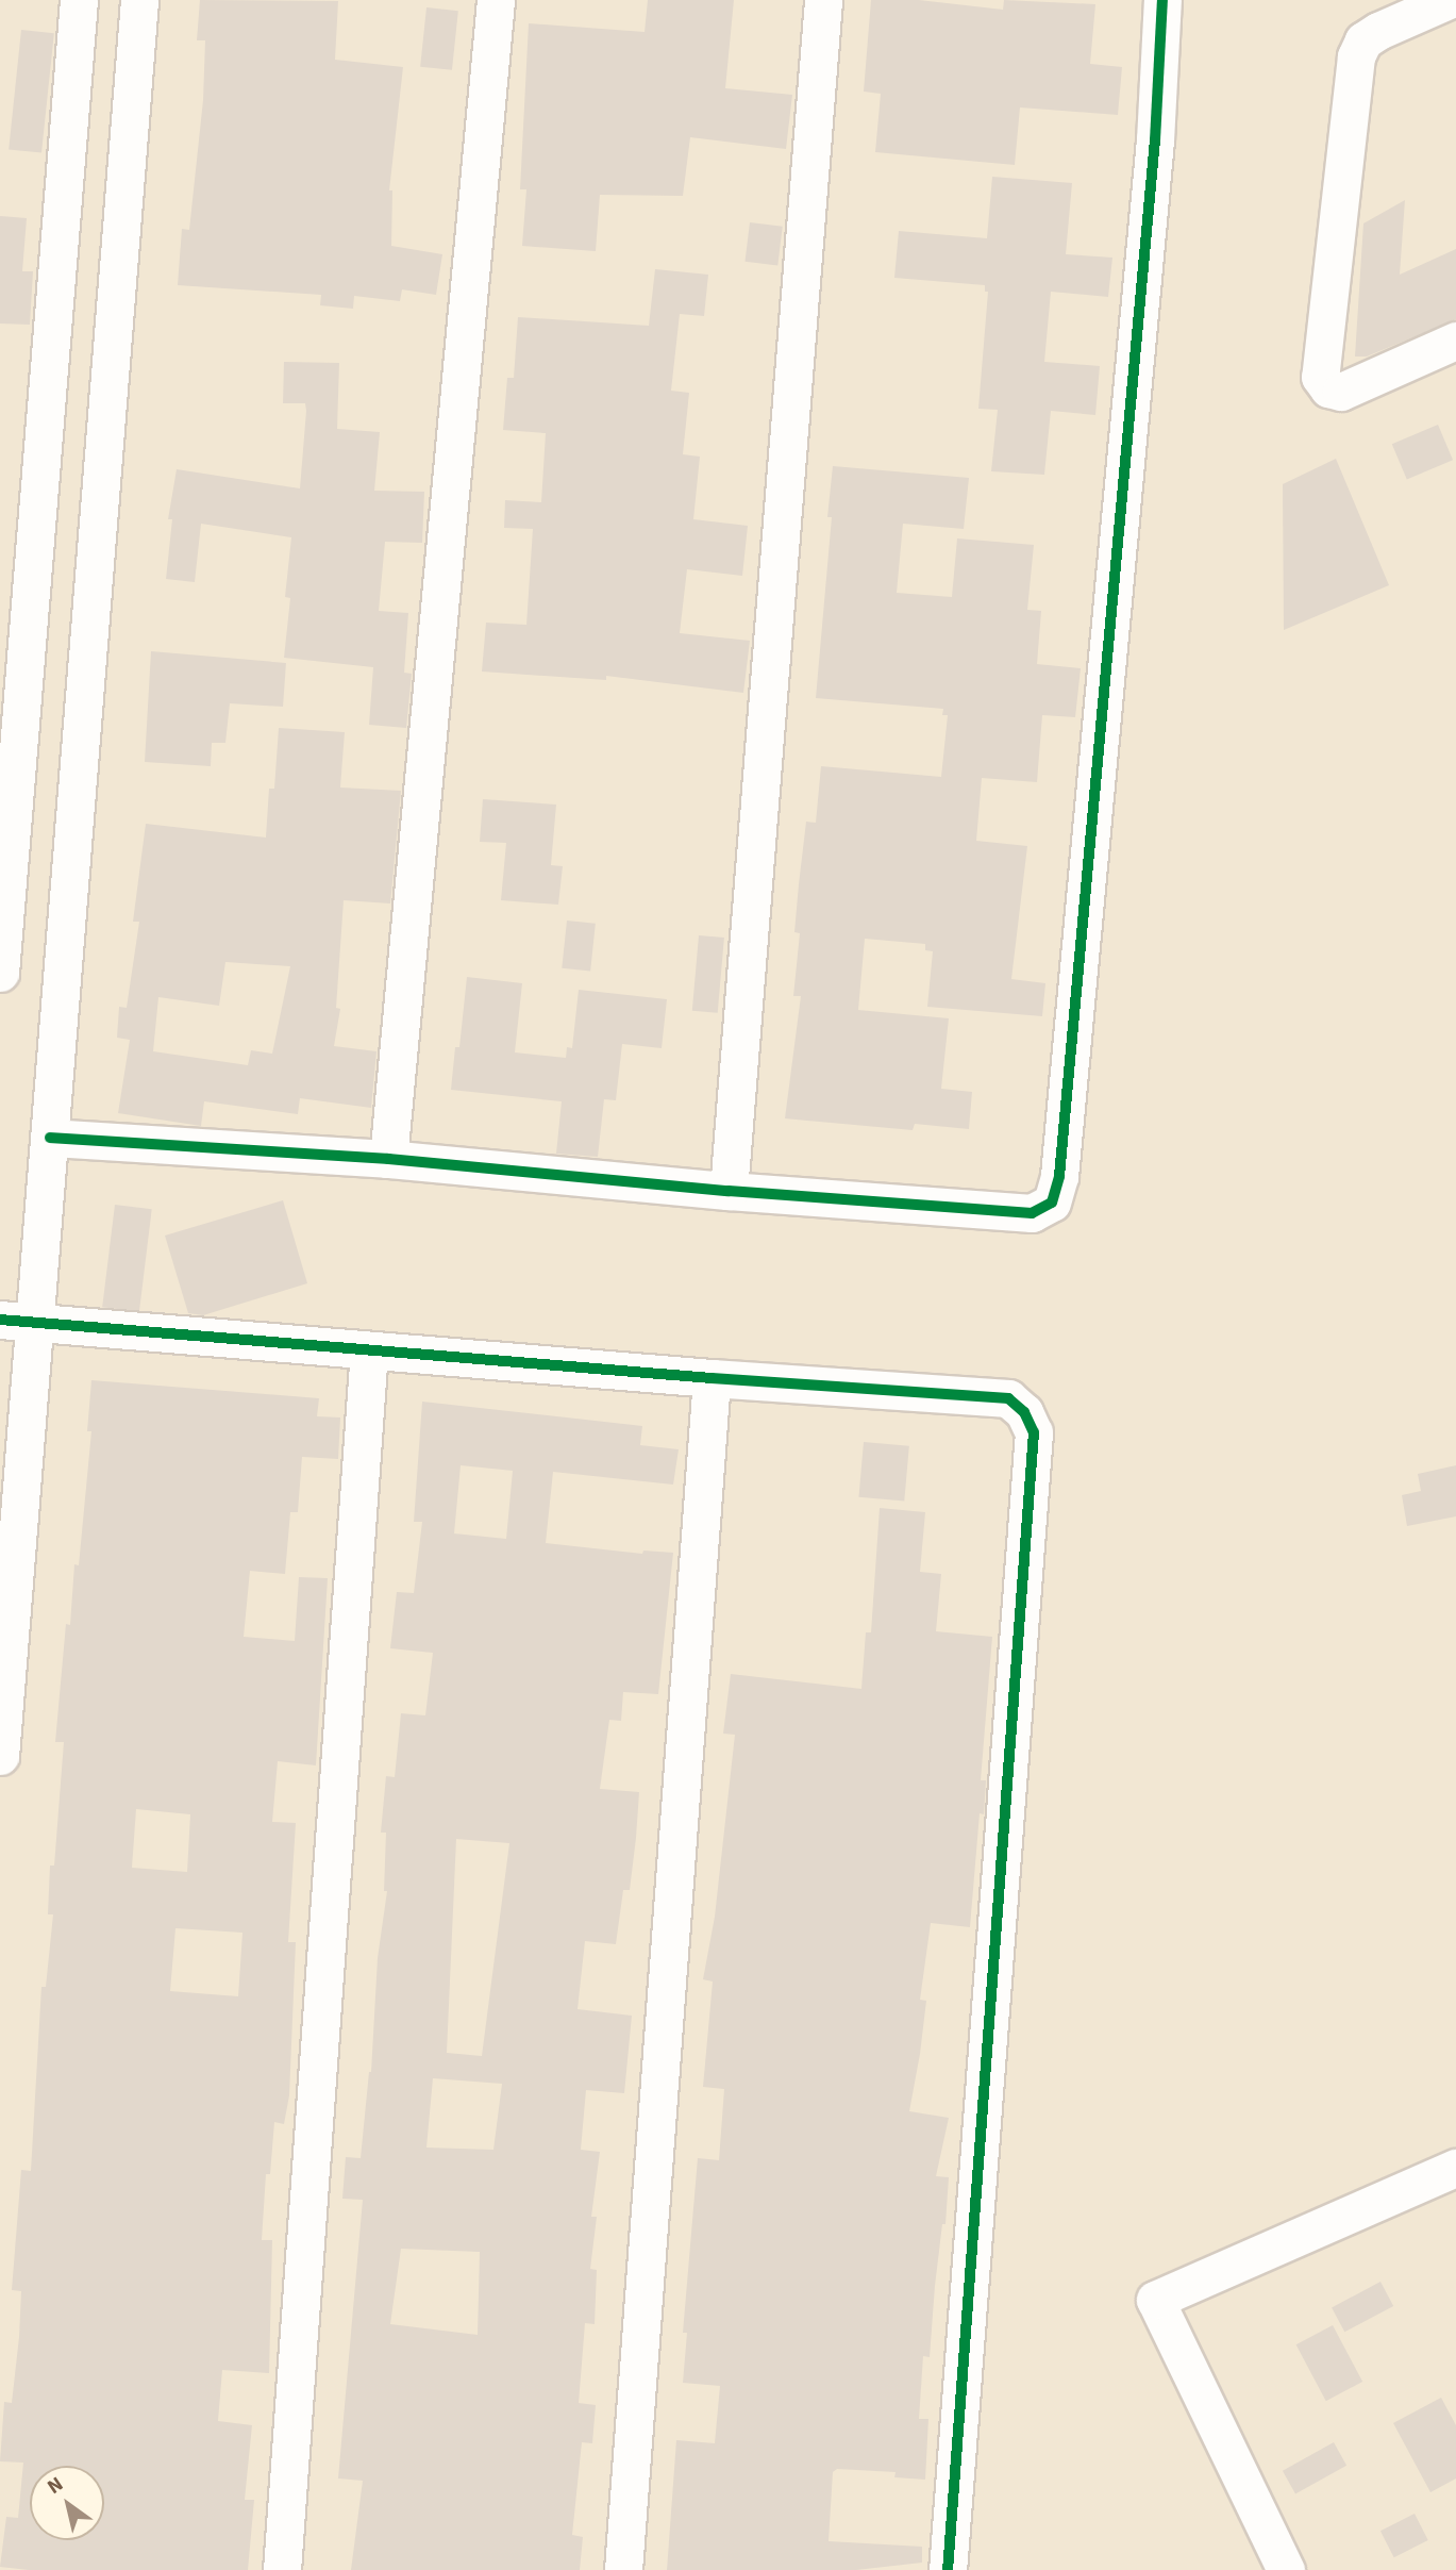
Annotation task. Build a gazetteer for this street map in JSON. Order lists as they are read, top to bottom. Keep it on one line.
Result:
{"north":"top left"}
